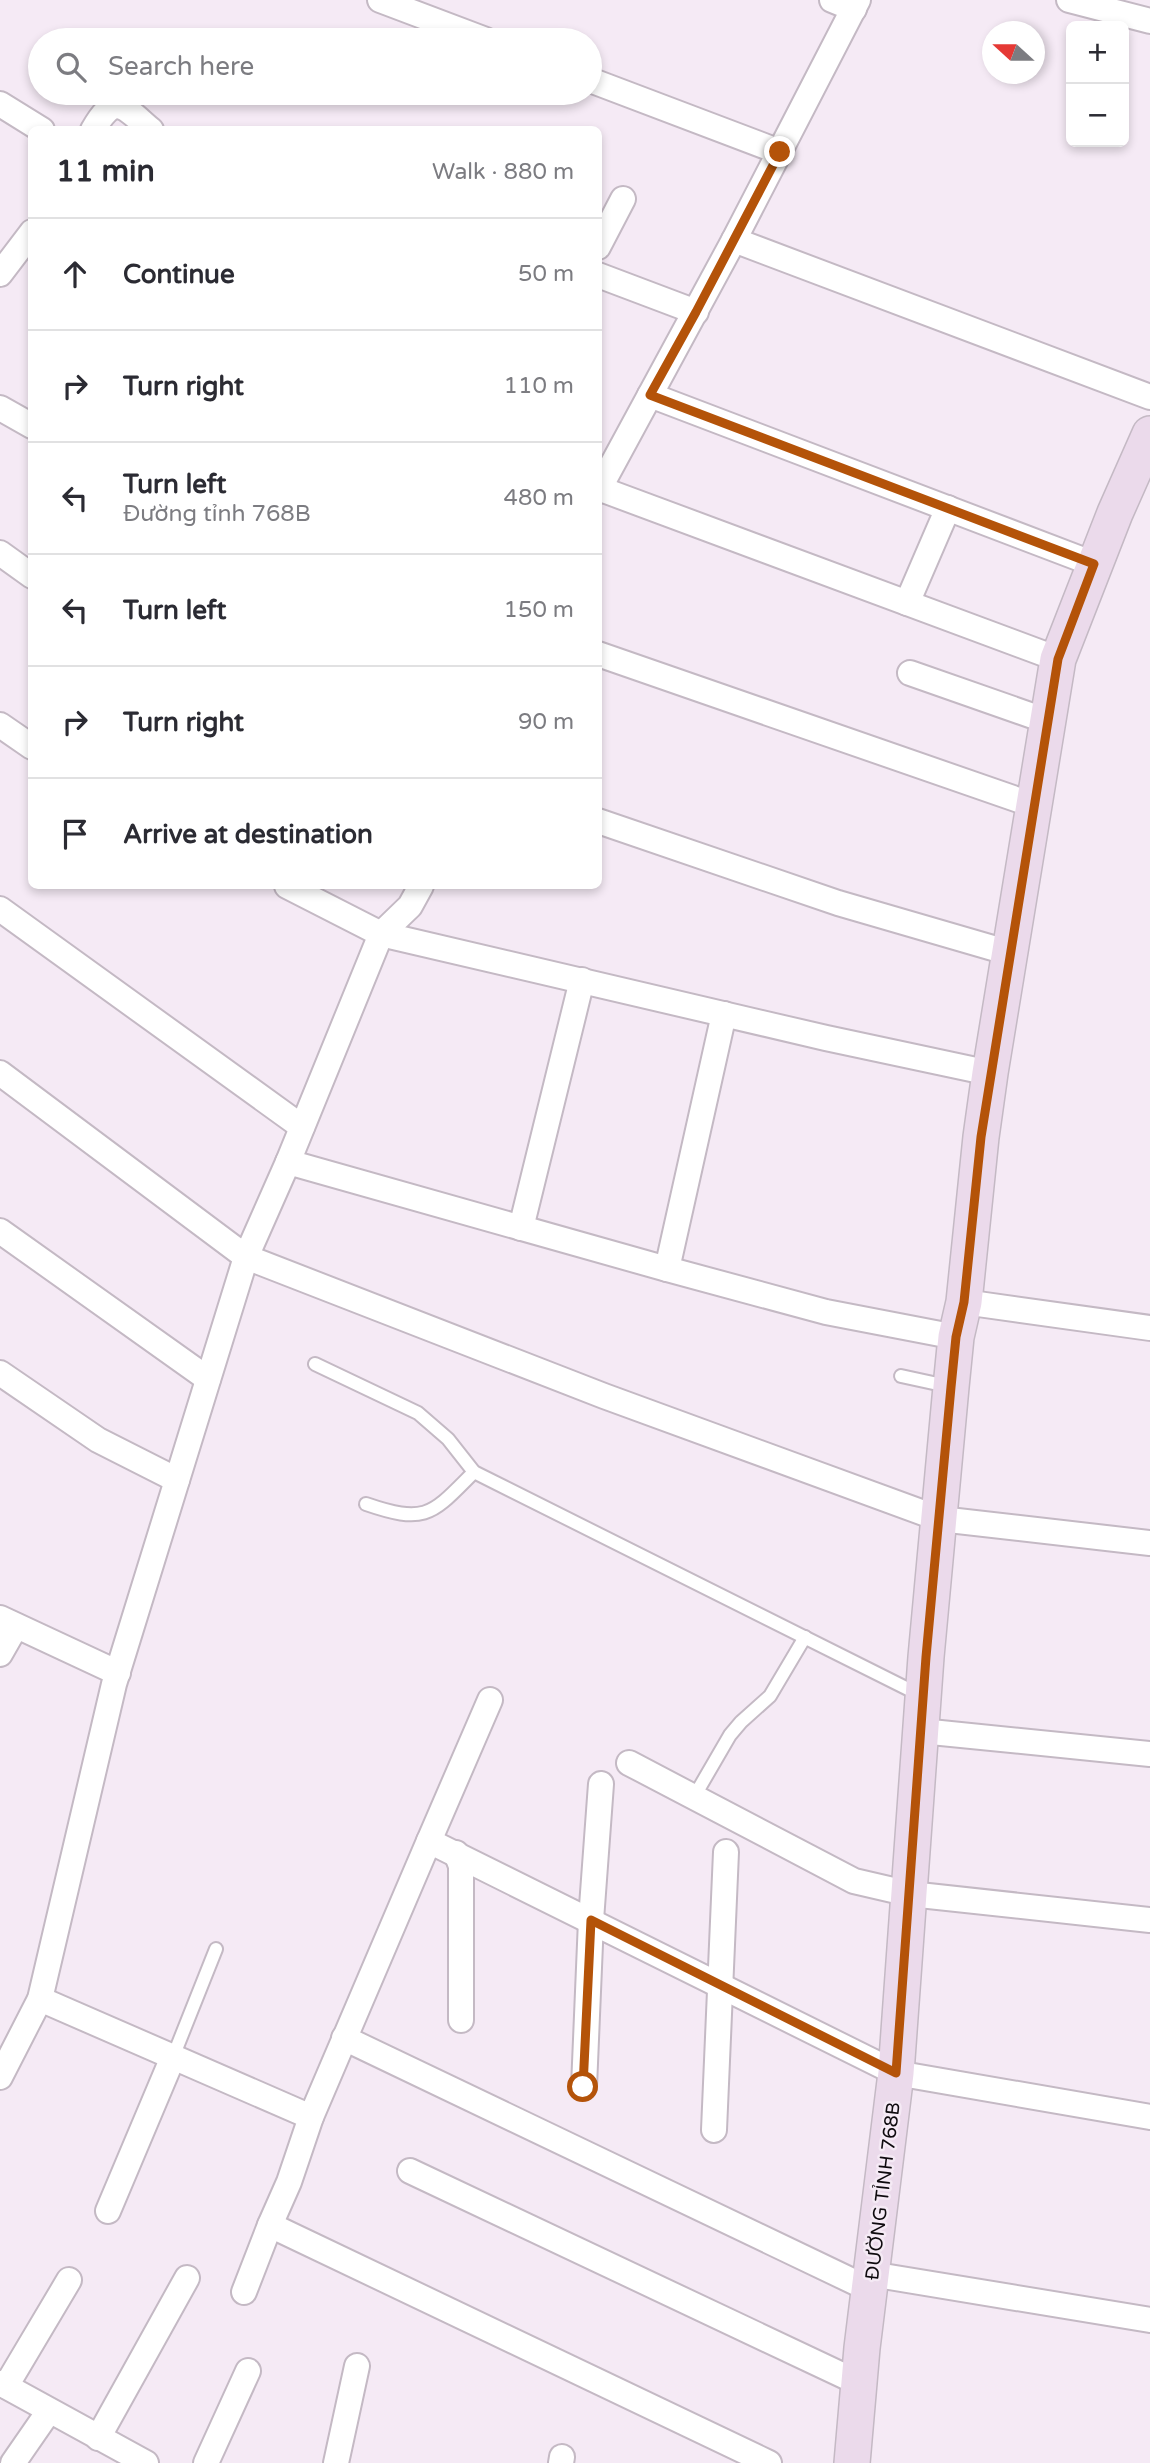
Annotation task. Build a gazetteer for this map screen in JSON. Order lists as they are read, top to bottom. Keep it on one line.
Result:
{"streets":{"street":["ĐƯỜNG TỈNH 768B"]},"north":"left","page":{"map_buttons":["+","−"],"search":"Search here","heading":["11 min","Walk · 880 m"],"list":[["Continue","50 m"],["Turn right","110 m"],["Turn left","Đường tỉnh 768B","480 m"],["Turn left","150 m"],["Turn right","90 m"],"Arrive at destination"]}}
